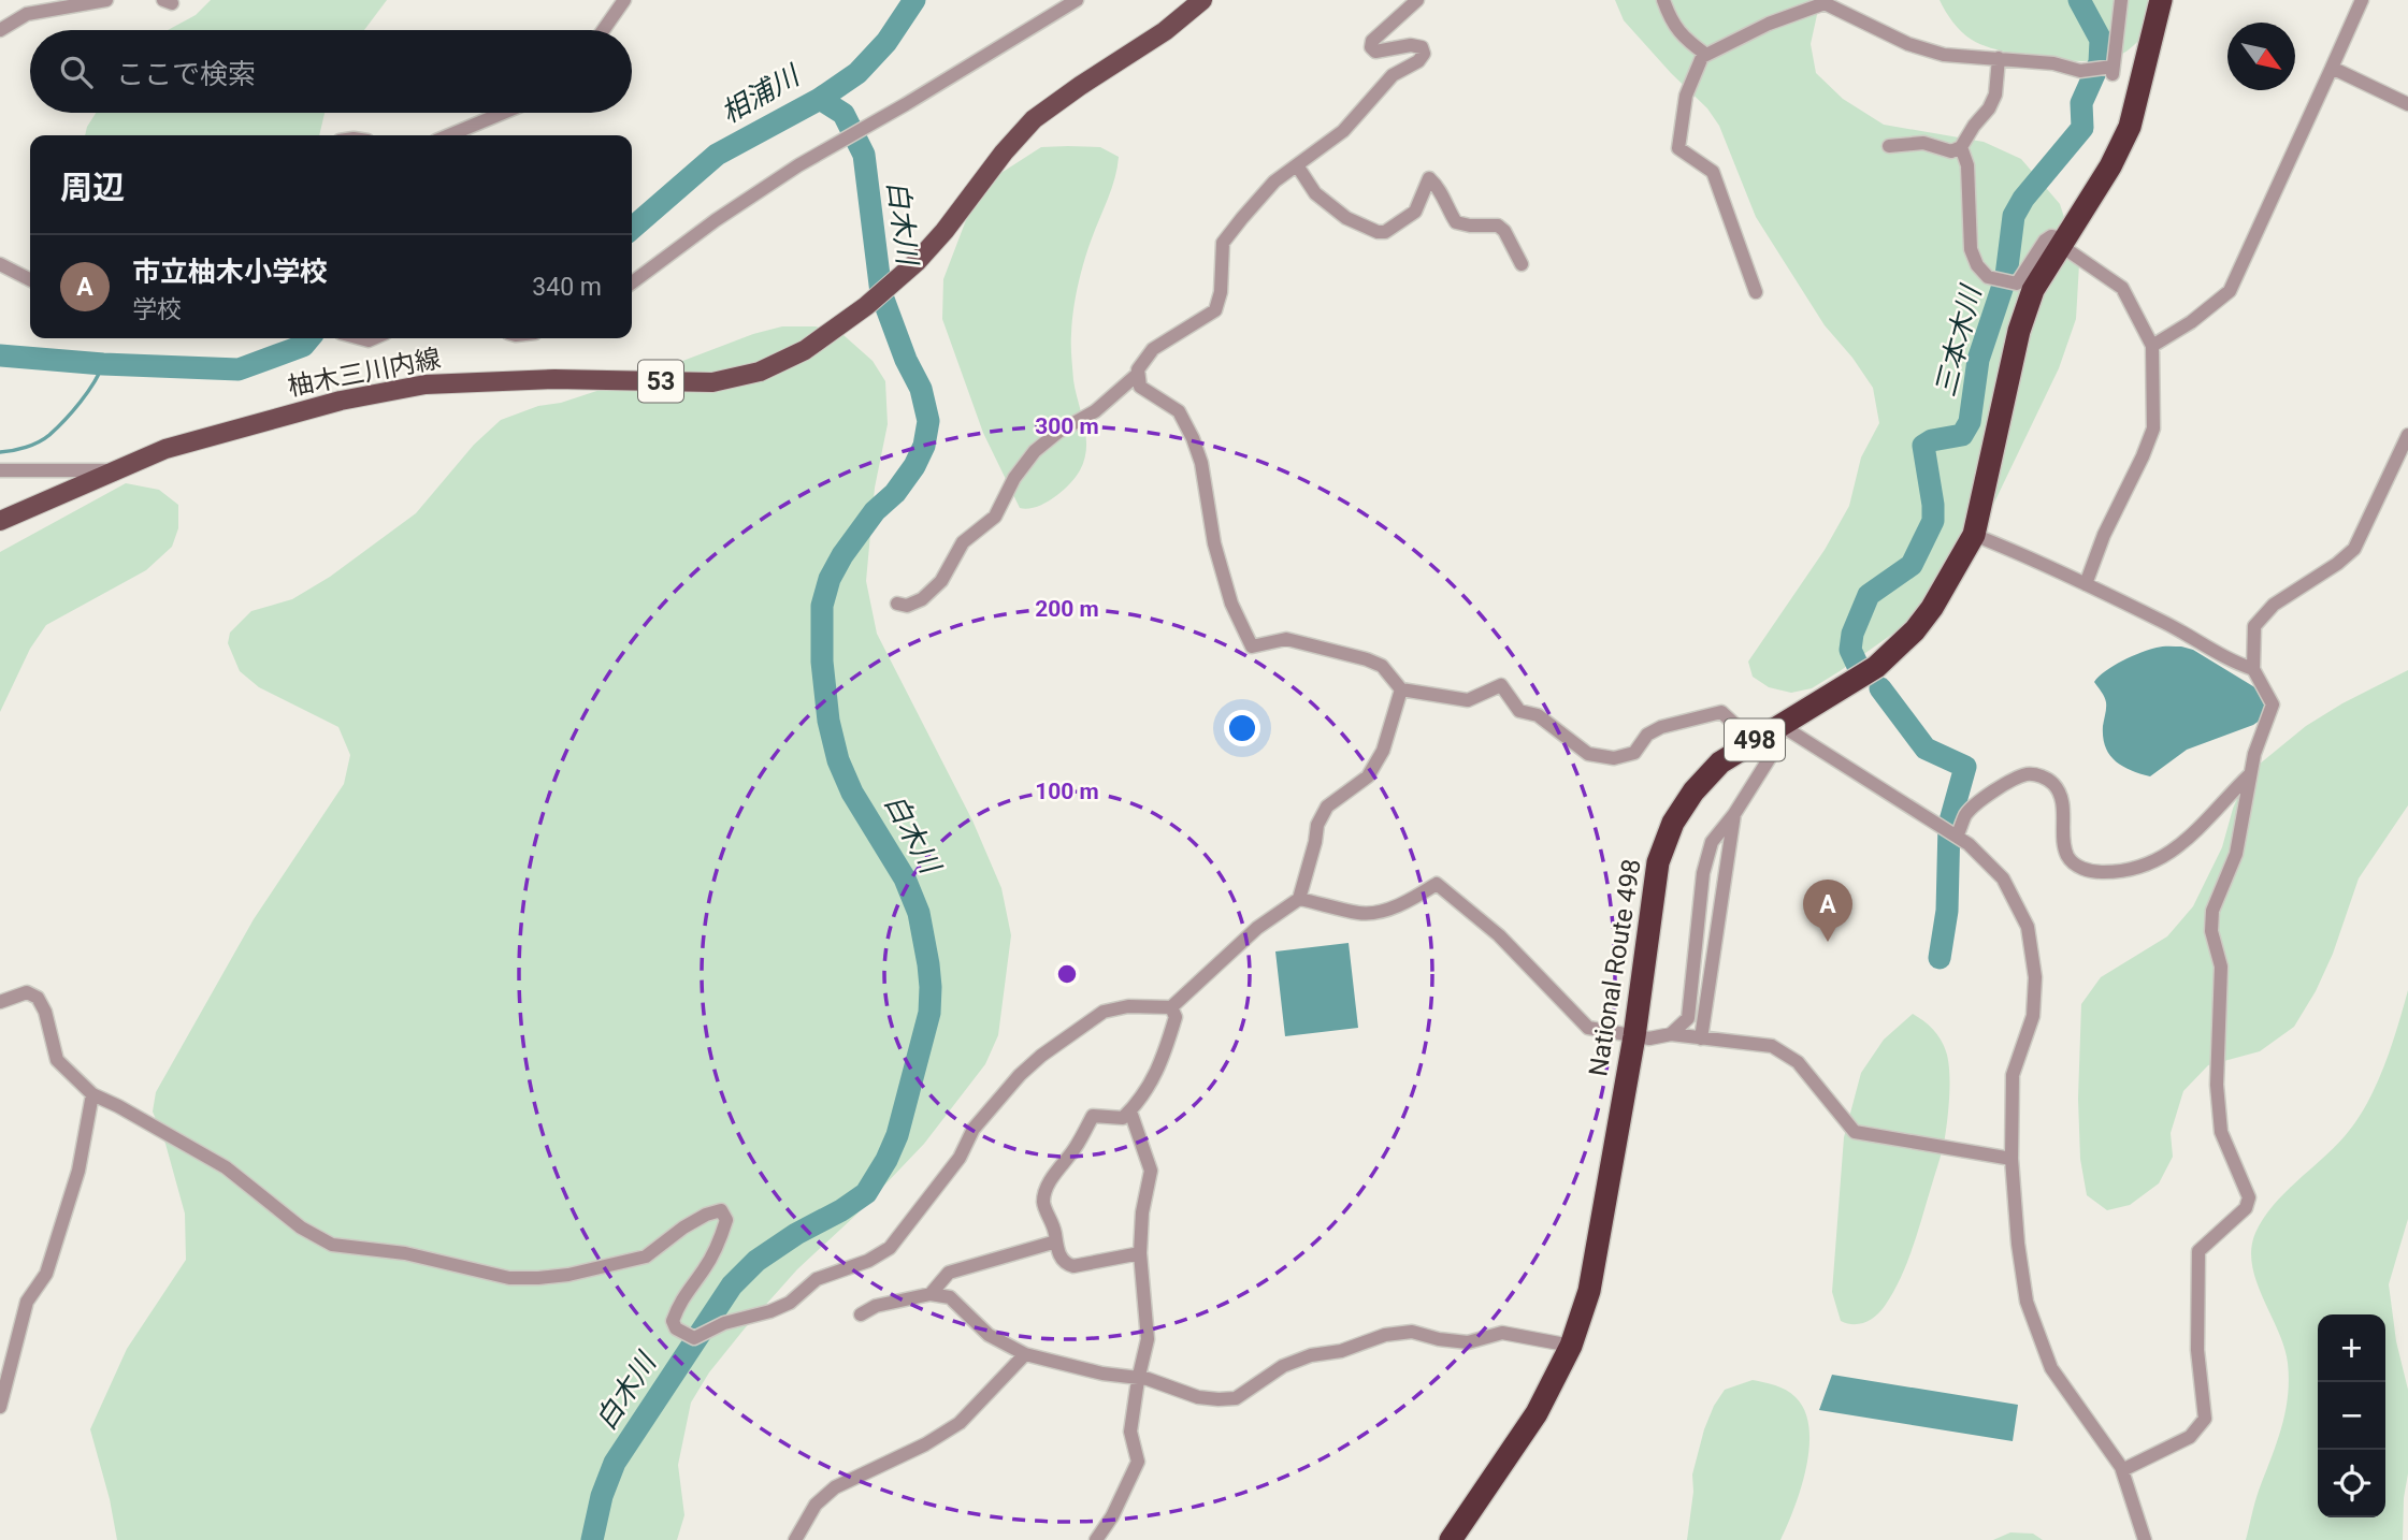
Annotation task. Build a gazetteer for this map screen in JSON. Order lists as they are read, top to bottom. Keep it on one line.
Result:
{"streets":{"highway":["498","National Route 498"],"main road":["柚木三川内線","53"]},"water":["相浦川","白木川","三本木川"],"north":"bottom right","page":{"search":"ここで検索","heading":"周辺","list":[{"mark":"A","name":"市立柚木小学校","note":"学校","value":"340 m"}],"pins":"A","map_buttons":["+","−"]},"rings":["300 m","200 m","100 m"]}
